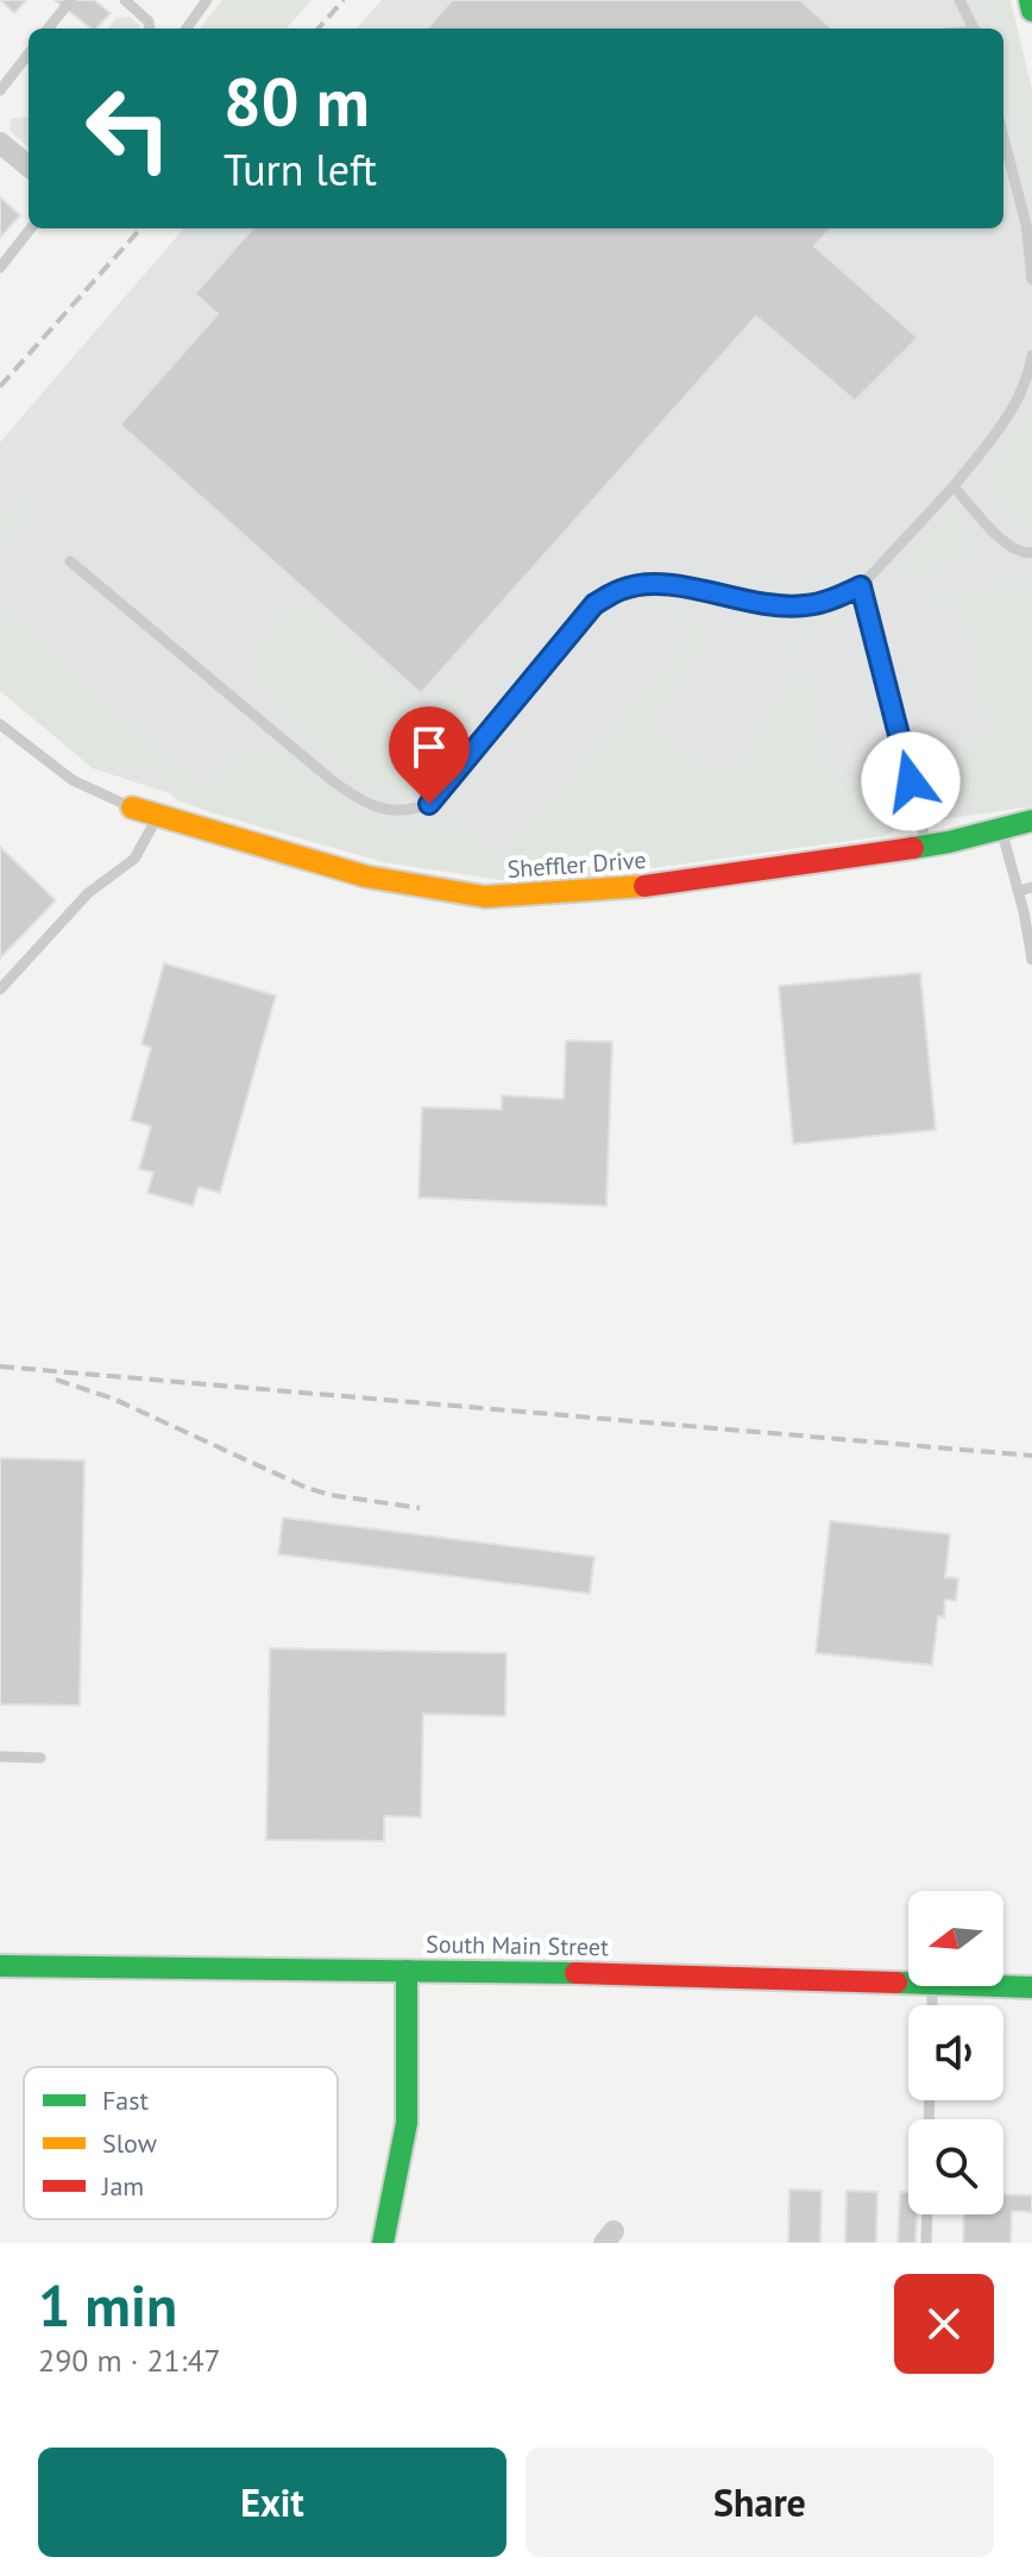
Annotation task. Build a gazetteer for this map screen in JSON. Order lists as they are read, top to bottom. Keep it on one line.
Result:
{"streets":{"street":["Sheffler Drive","South Main Street"]},"legend":["Fast","Slow","Jam"],"north":"left","page":{"turn":["80 m","Turn left"],"heading":["1 min","290 m · 21:47"],"buttons":["Exit","Share"]}}
